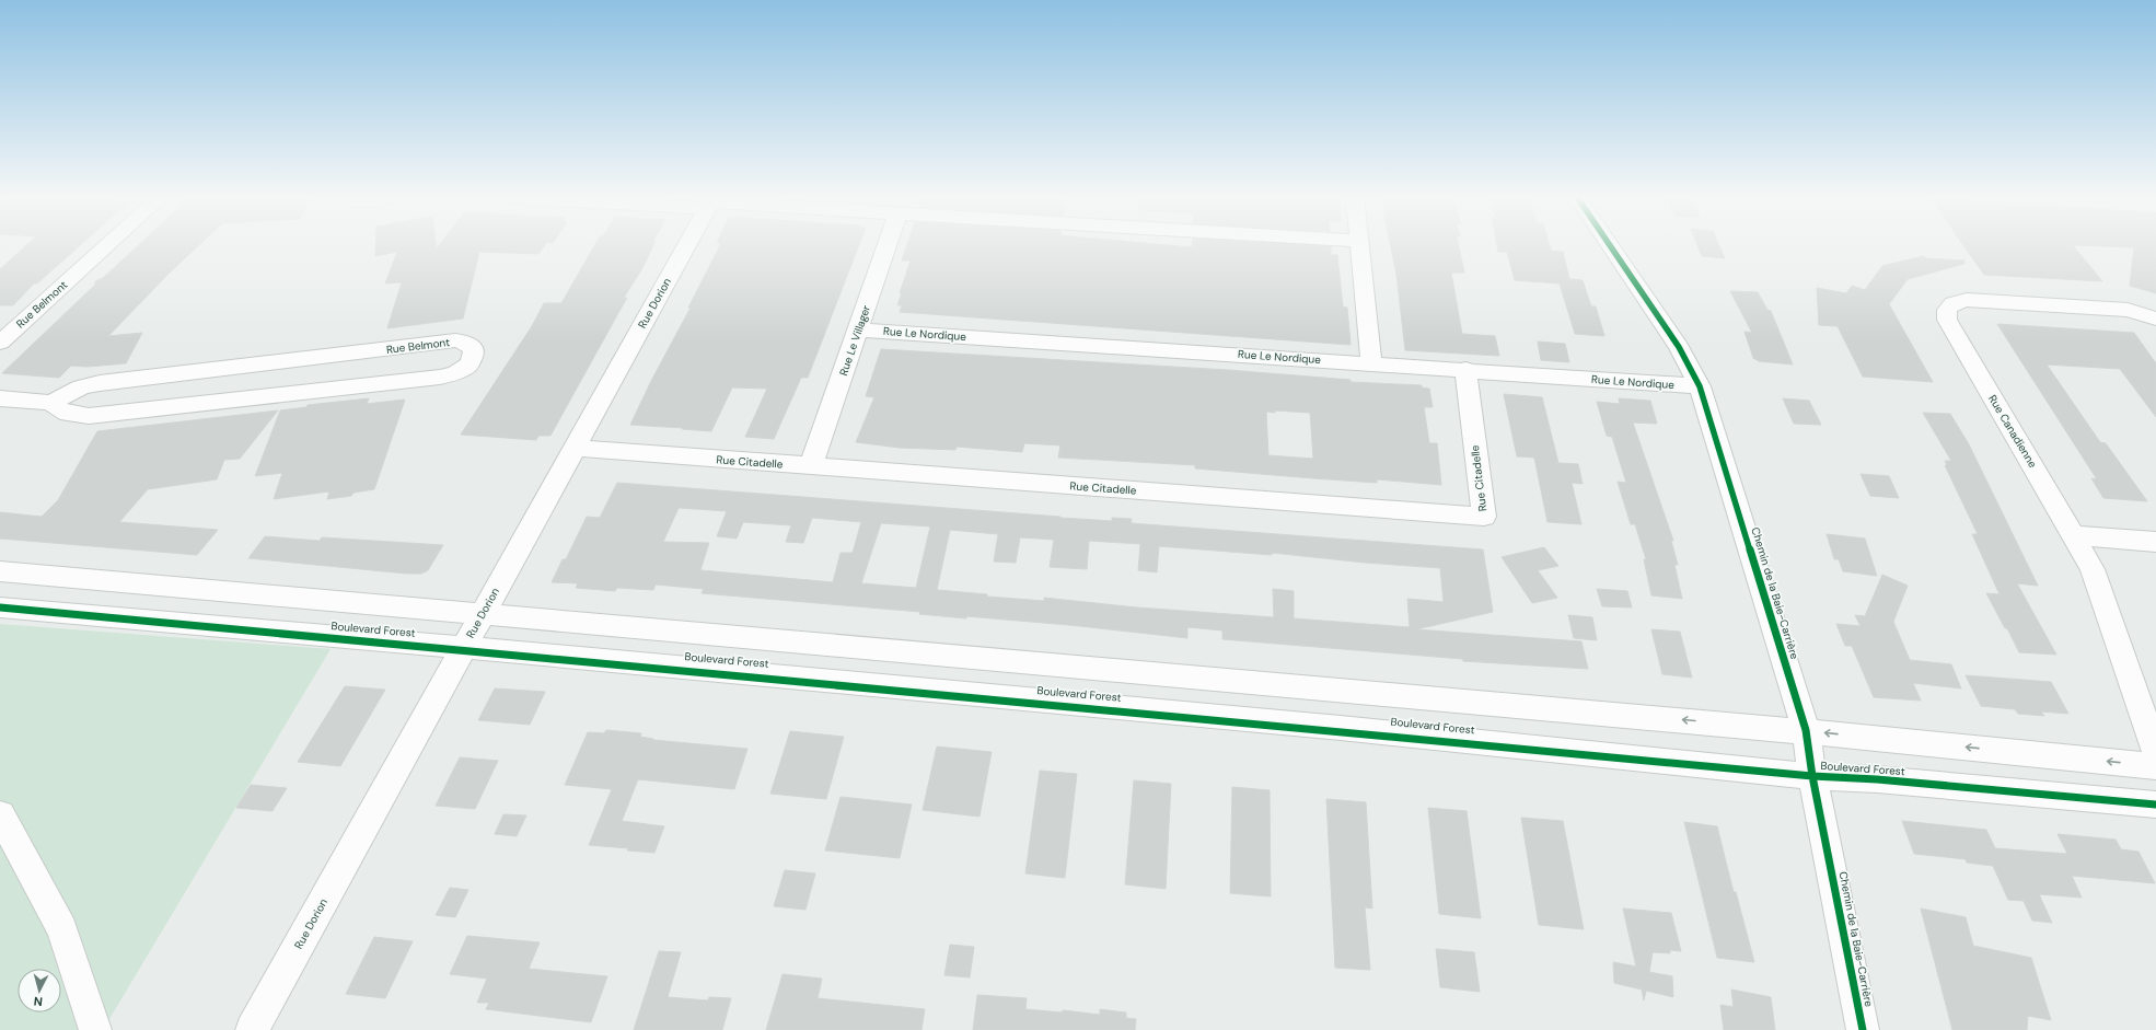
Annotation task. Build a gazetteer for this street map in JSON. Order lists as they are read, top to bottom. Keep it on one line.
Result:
{"streets":{"street":["Rue Dorion","Rue Belmont","Rue Le Nordique","Rue Le Villager","Rue Canadienne","Rue Citadelle","Chemin de la Baie-Carrière","Boulevard Forest"]},"crossings":[["Rue Dorion","Rue Citadelle"],["Rue Dorion","Boulevard Forest"],["Rue Le Nordique","Rue Le Villager"],["Rue Le Nordique","Rue Citadelle"],["Rue Le Nordique","Chemin de la Baie-Carrière"],["Rue Le Villager","Rue Citadelle"],["Chemin de la Baie-Carrière","Boulevard Forest"]],"north":"bottom"}
